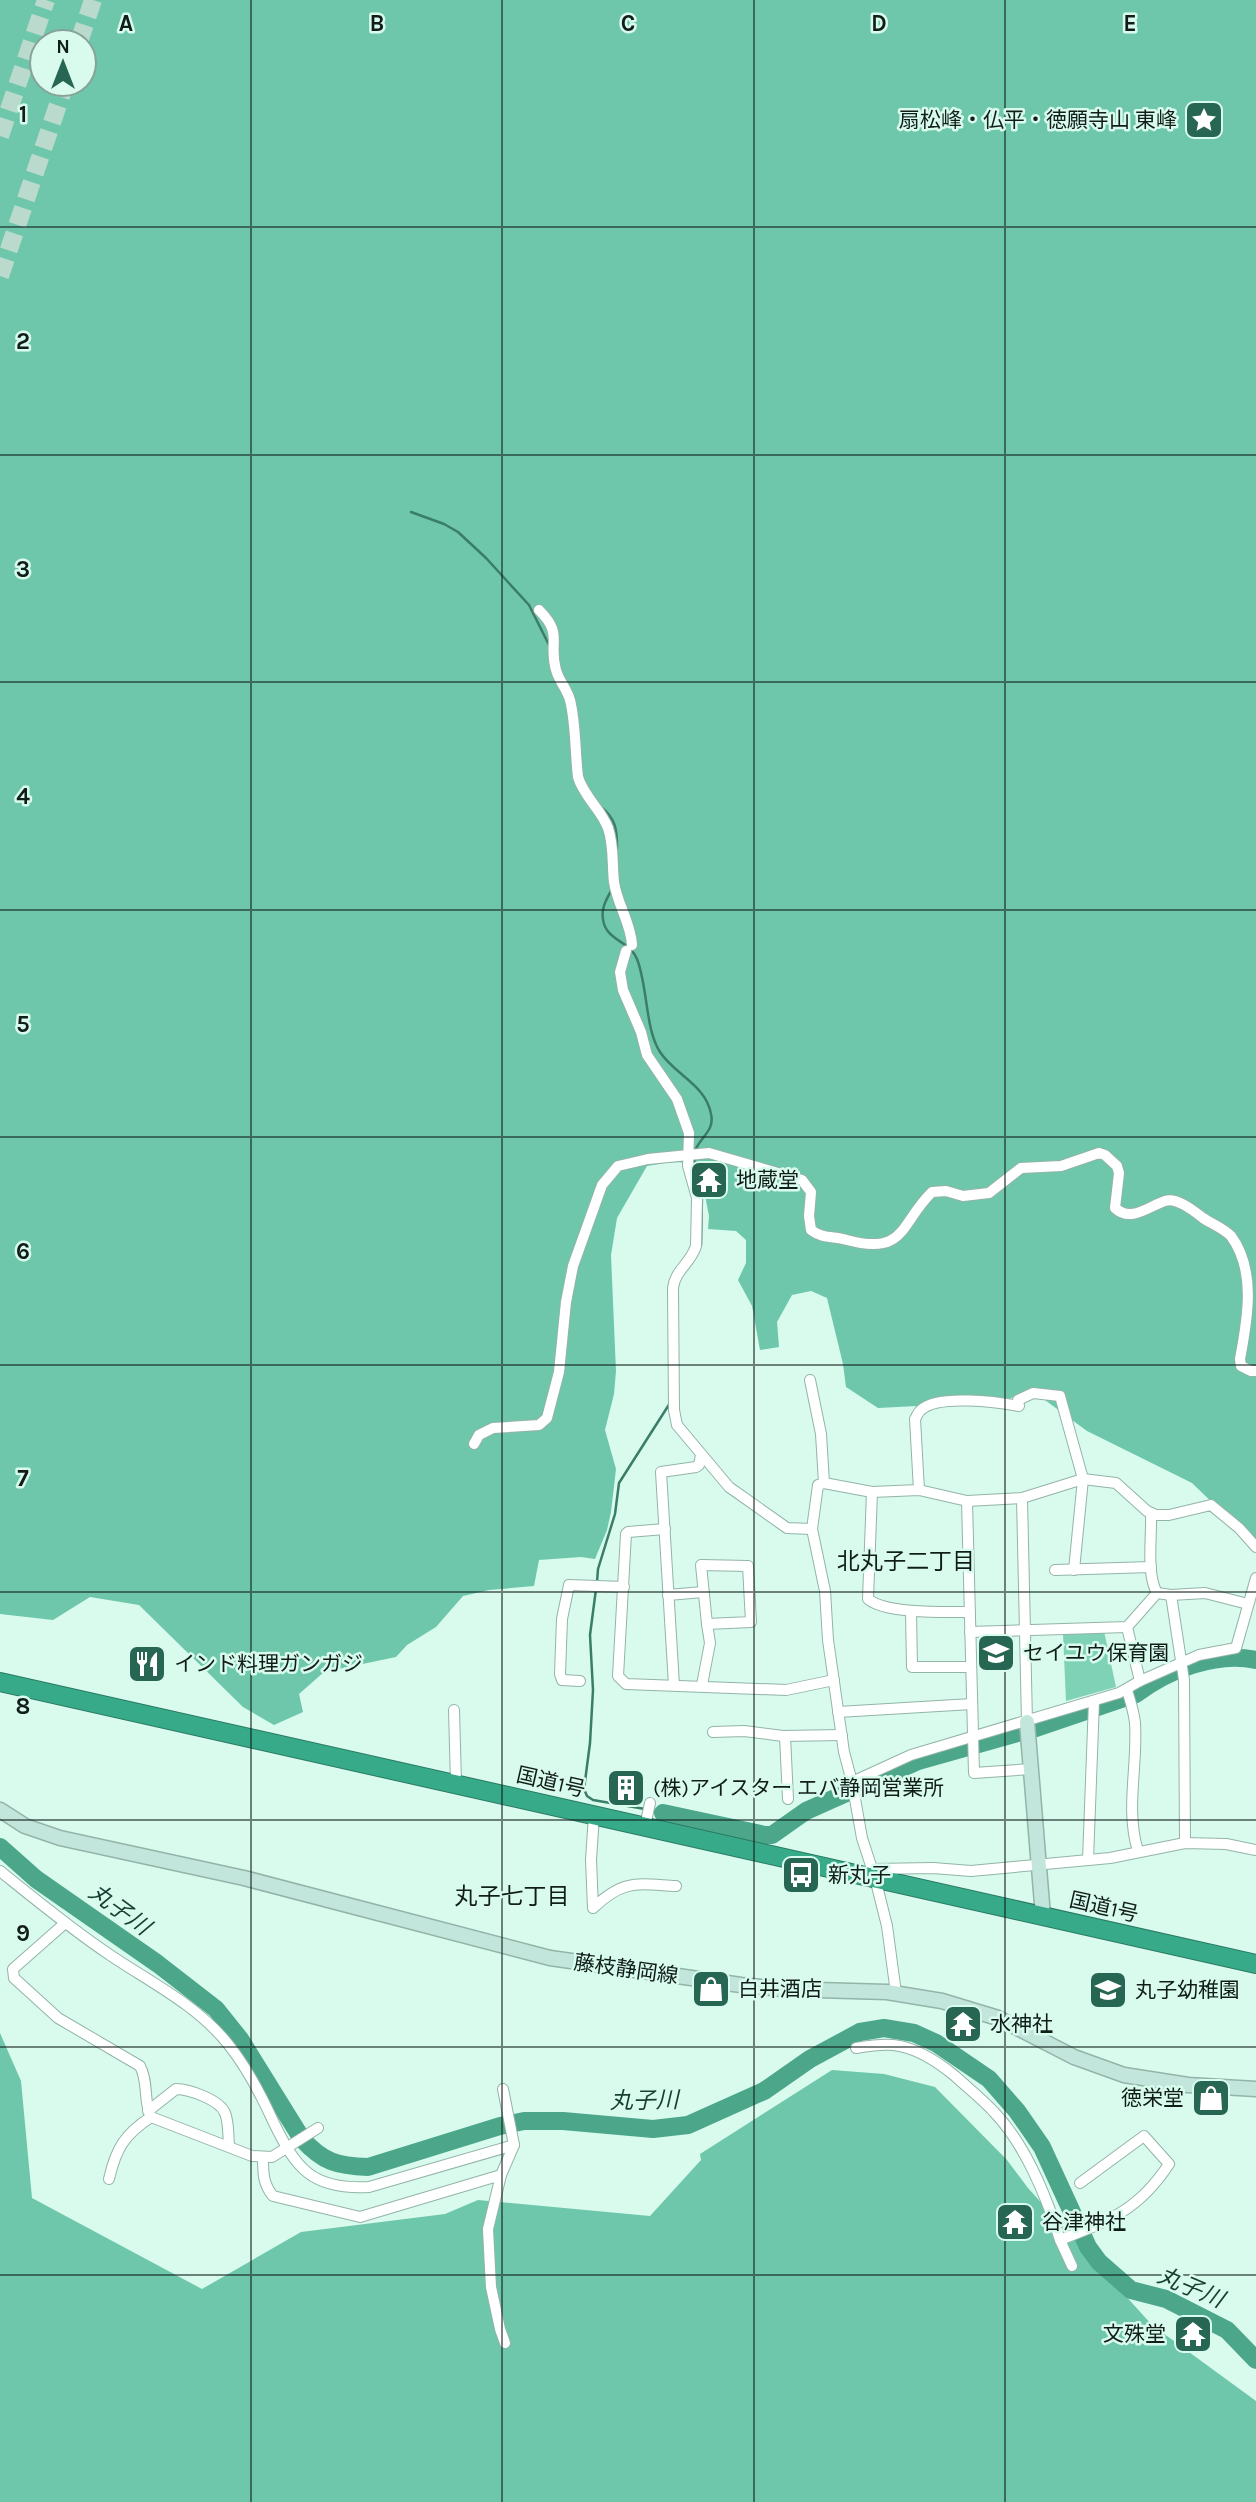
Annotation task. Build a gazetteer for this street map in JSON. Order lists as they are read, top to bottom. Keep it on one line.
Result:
{"streets":{"highway":["国道1号"],"main road":["藤枝静岡線"]},"districts":["北丸子二丁目","丸子七丁目"],"water":["丸子川"],"places":{"place":["扇松峰・仏平・徳願寺山 東峰"],"temple":["地蔵堂","水神社","谷津神社","文殊堂"],"school or university":["セイユウ保育園","丸子幼稚園"],"restaurant":["インド料理ガンガジ"],"building":["(株)アイスター エバ静岡営業所"],"bus stop":["新丸子"],"shop":["白井酒店","徳栄堂"]},"north":"top","grid":{"columns":["A","B","C","D","E"],"rows":["1","2","3","4","5","6","7","8","9"]}}
